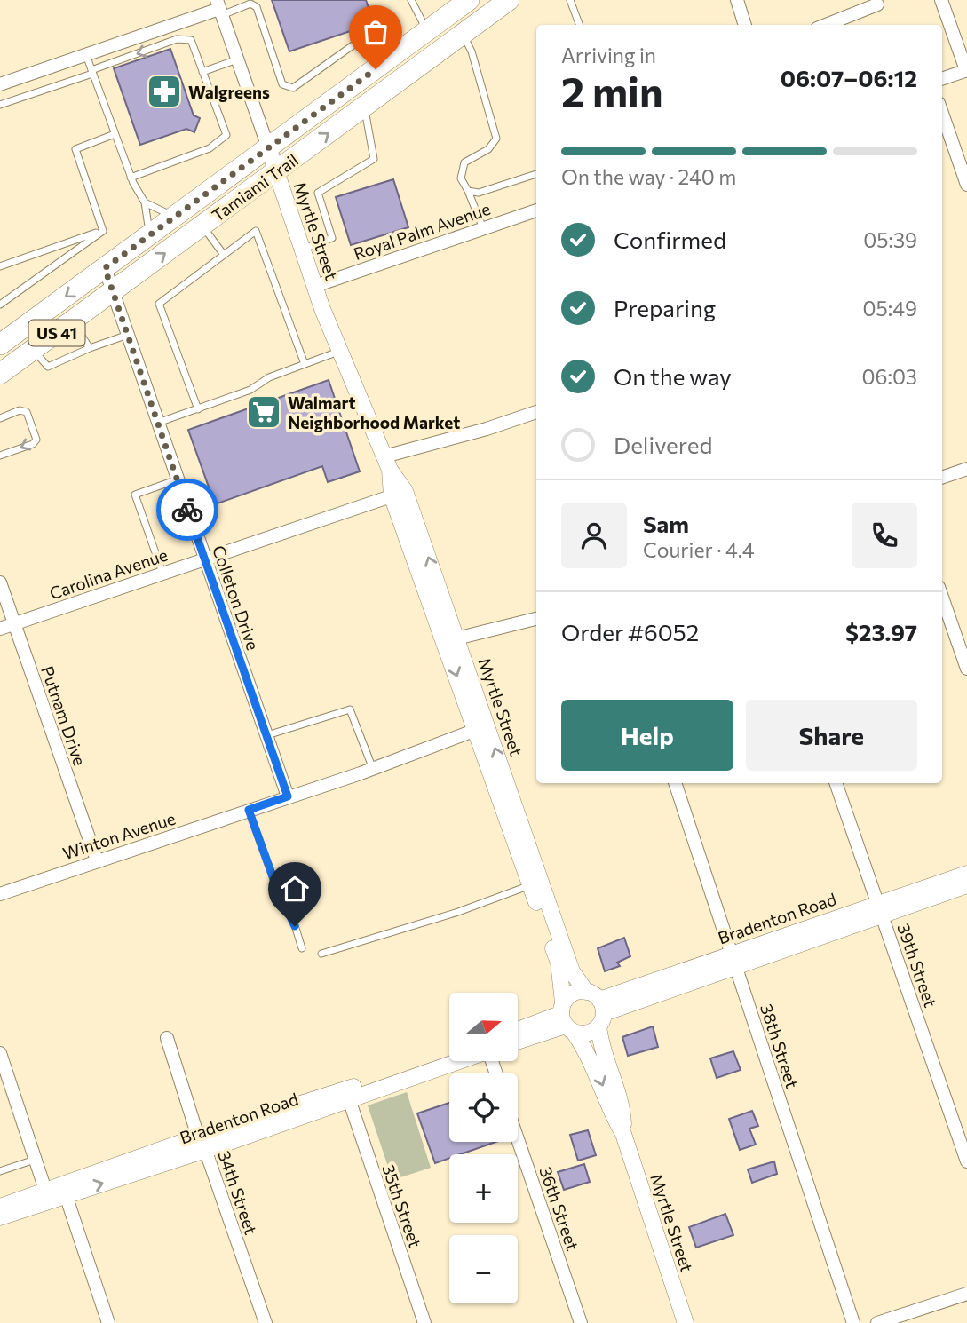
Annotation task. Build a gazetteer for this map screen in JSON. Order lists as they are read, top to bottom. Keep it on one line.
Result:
{"streets":{"main road":["Tamiami Trail","US 41"],"street":["Myrtle Street","Royal Palm Avenue","Carolina Avenue","Colleton Drive","Putnam Drive","Winton Avenue","Bradenton Road","39th Street","38th Street","34th Street","35th Street","36th Street"]},"crossings":[["Tamiami Trail","Myrtle Street"],["Tamiami Trail","Colleton Drive"],["Myrtle Street","Royal Palm Avenue"],["Myrtle Street","Carolina Avenue"],["Myrtle Street","Winton Avenue"],["Myrtle Street","Bradenton Road"],["Carolina Avenue","Colleton Drive"],["Carolina Avenue","Putnam Drive"],["Colleton Drive","Winton Avenue"],["Putnam Drive","Winton Avenue"],["Bradenton Road","39th Street"],["Bradenton Road","38th Street"],["Bradenton Road","34th Street"],["Bradenton Road","35th Street"]],"places":{"pharmacy":["Walgreens"],"supermarket":["Walmart Neighborhood Market"]},"north":"right","page":{"heading":["2 min","Arriving in","06:07–06:12"],"panel":["Sam","Courier · 4.4","Order #6052","$23.97"],"bar":"On the way · 240 m","list":[["Confirmed","05:39"],["Preparing","05:49"],["On the way","06:03"],"Delivered"],"buttons":["Help","Share"],"map_buttons":["+","−"]}}
